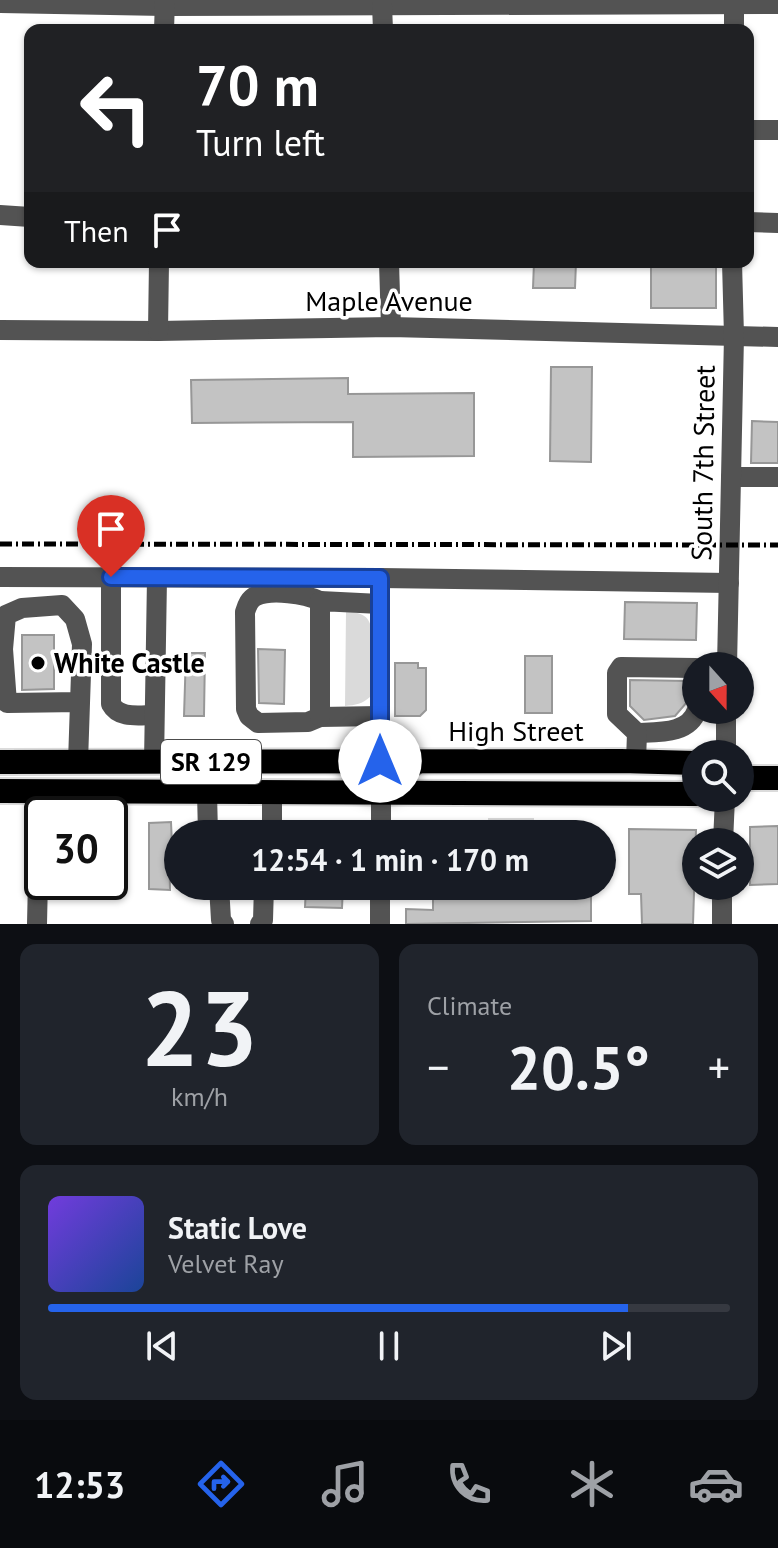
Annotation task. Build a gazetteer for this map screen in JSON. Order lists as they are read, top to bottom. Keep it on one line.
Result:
{"streets":{"highway":["High Street","SR 129"],"street":["Maple Avenue","South 7th Street"]},"crossings":[["Maple Avenue","South 7th Street"]],"places":["White Castle"],"north":"bottom","page":{"turn":["70 m","Turn left"],"then":"Then","limit":"30","trip":"12:54 · 1 min · 170 m","tile":[["23","km/h"],"Climate"],"heat":["−","20.5°","+"],"song":["Static Love","Velvet Ray"],"tabs":"12:53"}}
